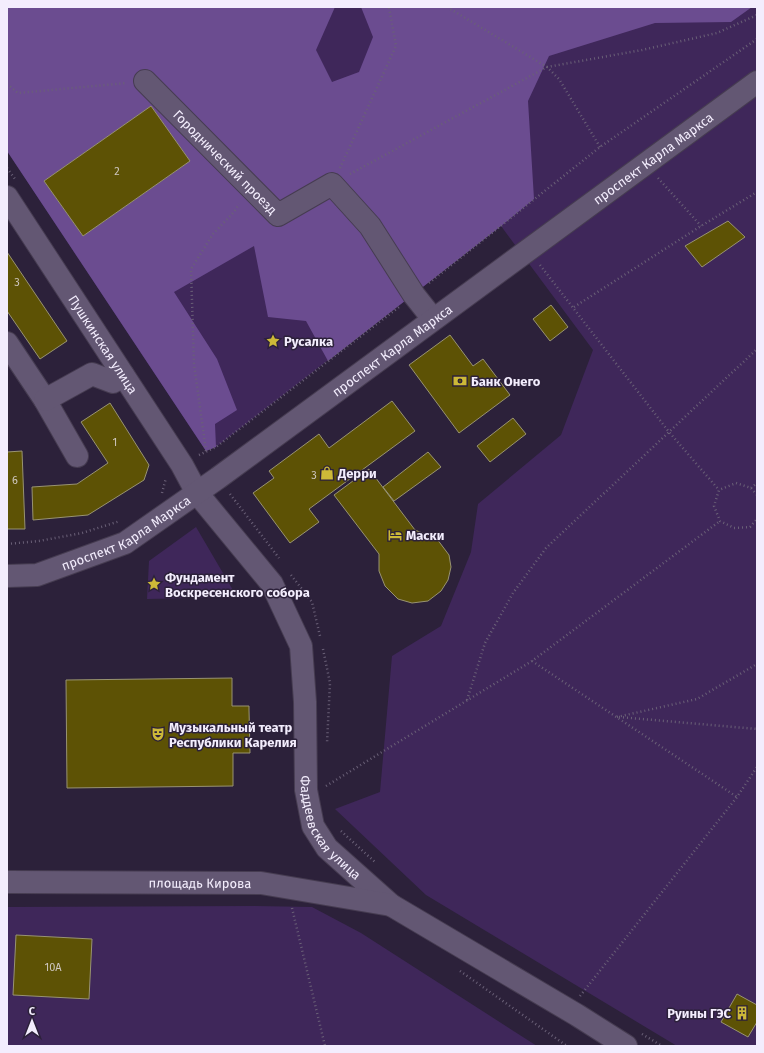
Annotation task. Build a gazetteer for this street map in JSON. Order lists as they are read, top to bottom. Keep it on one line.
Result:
{"streets":{"street":["проспект Карла Маркса","Городнический проезд","Пушкинская улица","Фаддеевская улица","площадь Кирова"]},"crossings":[["проспект Карла Маркса","Пушкинская улица"],["проспект Карла Маркса","Фаддеевская улица"],["Пушкинская улица","Фаддеевская улица"],["Фаддеевская улица","площадь Кирова"]],"places":{"place":["Русалка","Фундамент Воскресенского собора"],"bank":["Банк Онего"],"shop":["Дерри"],"hotel":["Маски"],"theatre":["Музыкальный театр Республики Карелия"],"building":["Руины ГЭС"]},"house_numbers":["2","3","1","3","6","10А"],"north":"top"}
